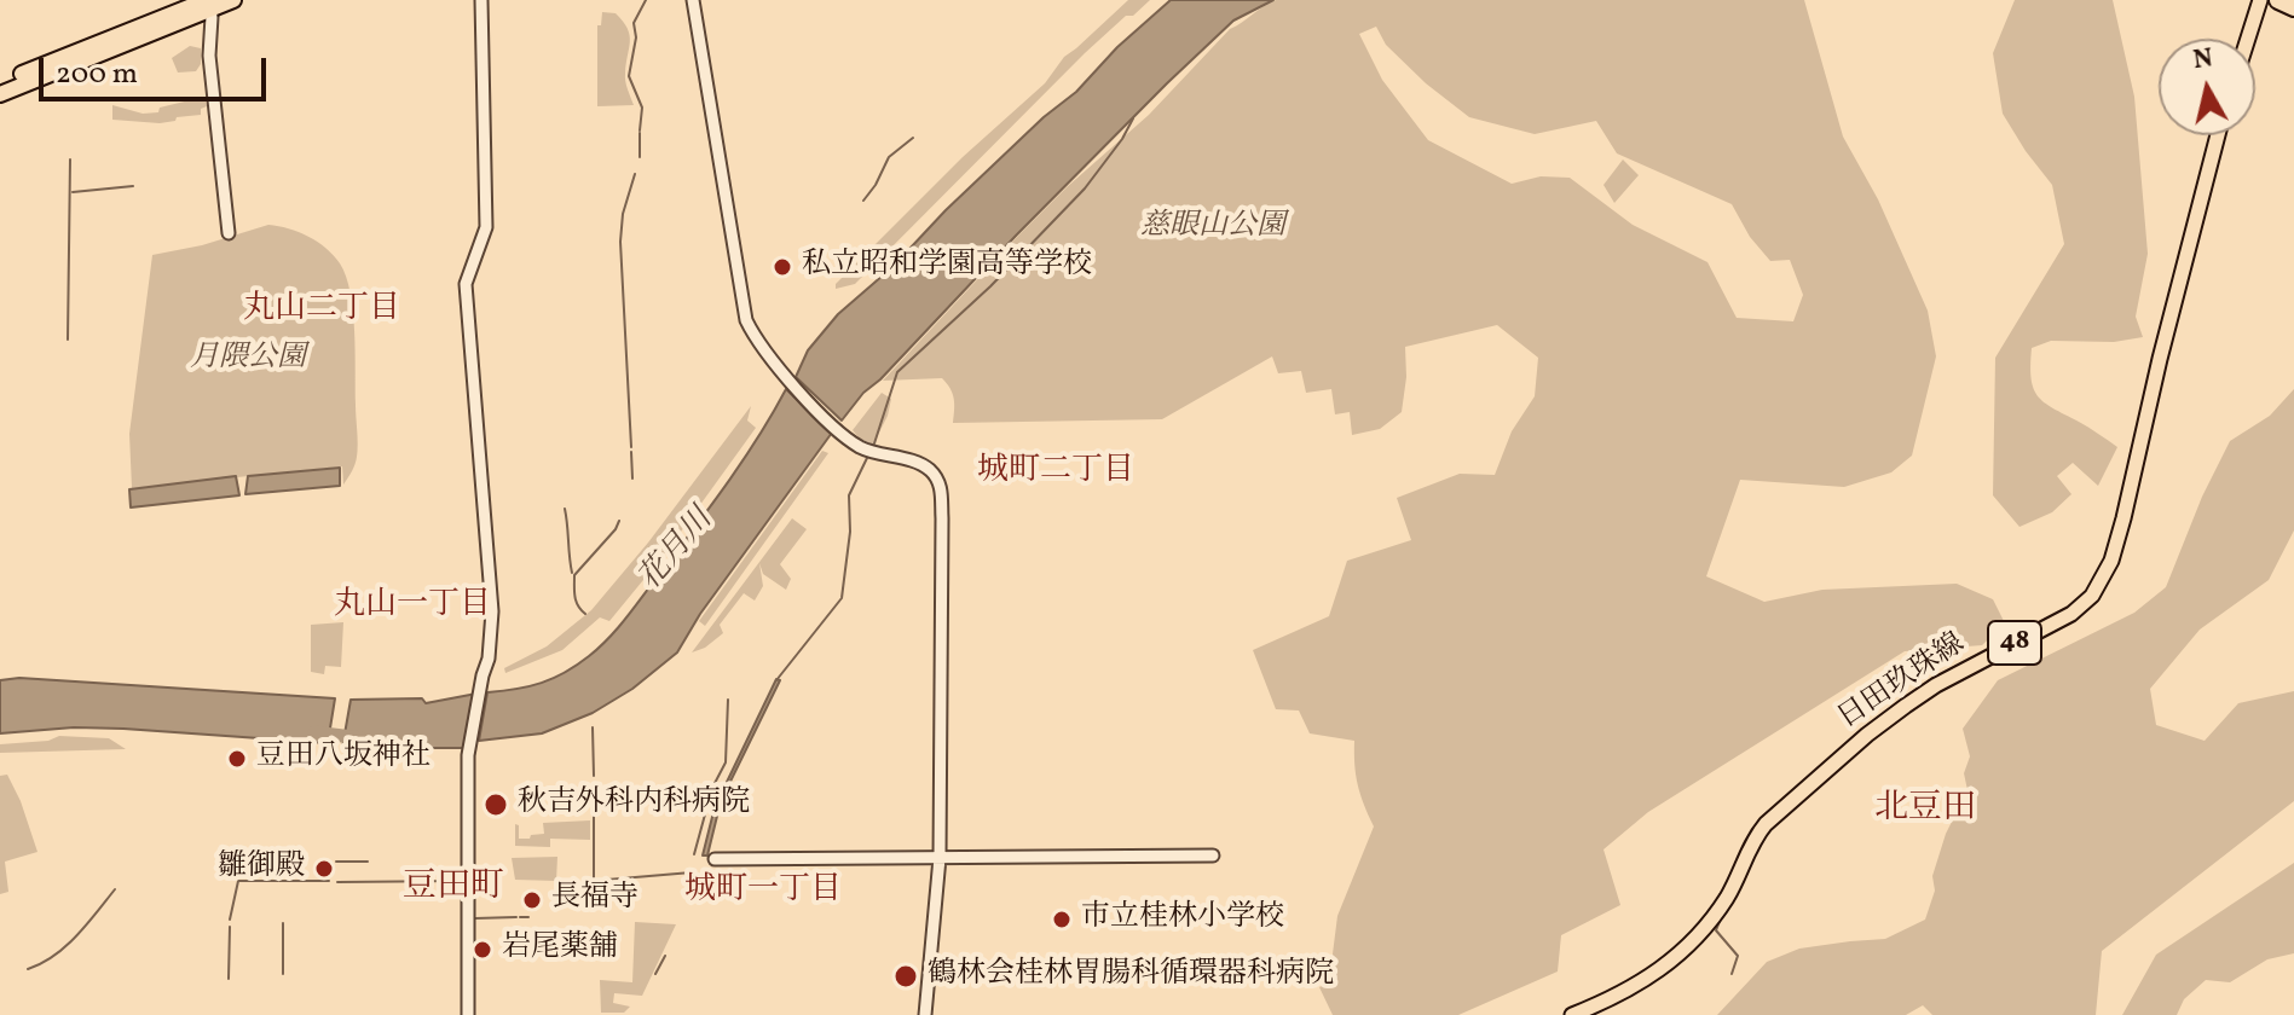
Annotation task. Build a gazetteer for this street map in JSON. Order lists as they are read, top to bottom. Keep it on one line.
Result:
{"streets":{"main road":["48","日田玖珠線"]},"districts":["丸山二丁目","城町二丁目","丸山一丁目","北豆田","豆田町","城町一丁目"],"water":["花月川"],"parks":["慈眼山公園","月隈公園"],"places":["私立昭和学園高等学校","豆田八坂神社","秋吉外科内科病院","雛御殿","長福寺","市立桂林小学校","岩尾薬舗","鶴林会桂林胃腸科循環器科病院"],"scale_bar":"200 m","north":"top"}
